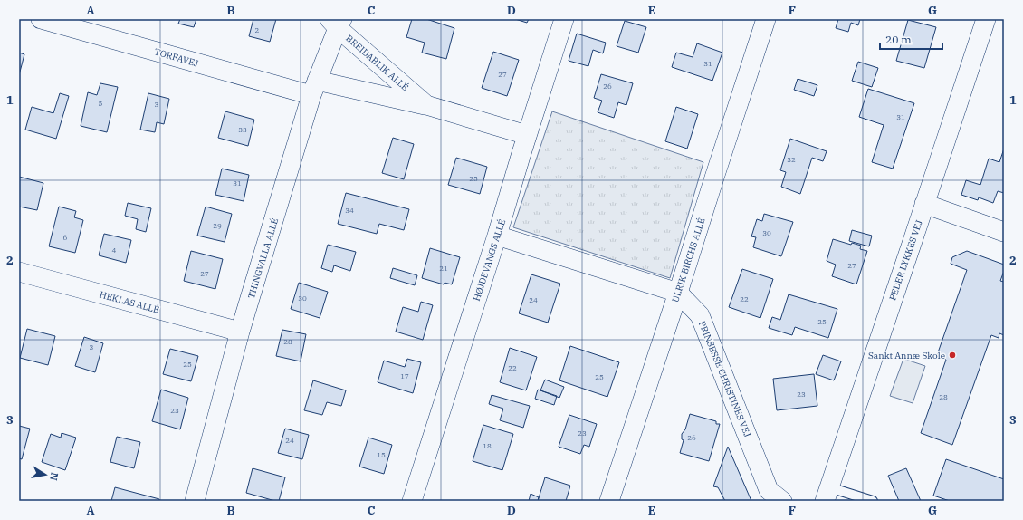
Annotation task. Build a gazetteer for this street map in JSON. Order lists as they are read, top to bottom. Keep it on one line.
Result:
{"streets":{"street":["TORFAVEJ","BREIDABLIK ALLÉ","THINGVALLA ALLÉ","HØJDEVANGS ALLÉ","ULRIK BIRCHS ALLÉ","PEDER LYKKES VEJ","HEKLAS ALLÉ","PRINSESSE CHRISTINES VEJ"]},"crossings":[["TORFAVEJ","BREIDABLIK ALLÉ"],["TORFAVEJ","THINGVALLA ALLÉ"],["BREIDABLIK ALLÉ","THINGVALLA ALLÉ"],["BREIDABLIK ALLÉ","HØJDEVANGS ALLÉ"],["THINGVALLA ALLÉ","HEKLAS ALLÉ"],["HØJDEVANGS ALLÉ","PRINSESSE CHRISTINES VEJ"],["ULRIK BIRCHS ALLÉ","PRINSESSE CHRISTINES VEJ"]],"places":["Sankt Annæ Skole"],"house_numbers":["2","31","27","26","5","3","31","33","32","25","31","34","29","30","6","4","27","21","27","30","22","24","25","28","3","25","22","17","25","23","28","23","23","26","24","18","15"],"scale_bar":"20 m","north":"right","grid":{"columns":["A","B","C","D","E","F","G"],"rows":["1","2","3"]}}
